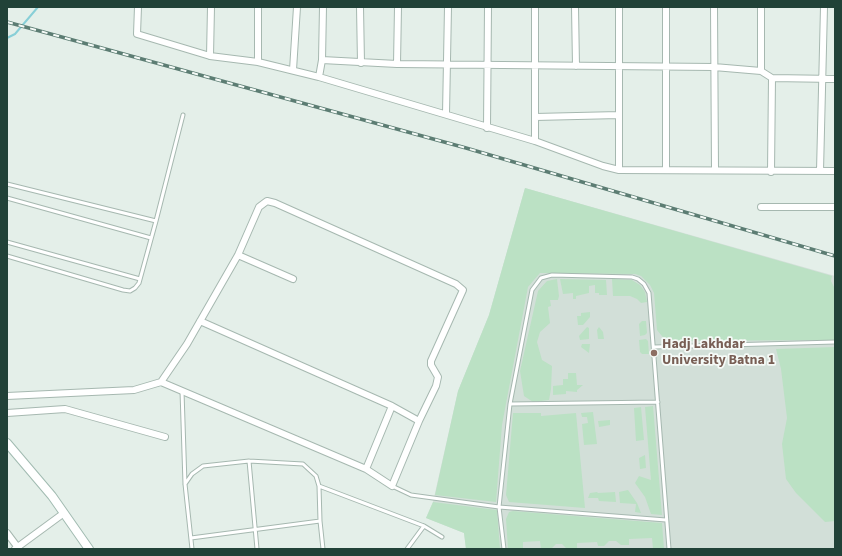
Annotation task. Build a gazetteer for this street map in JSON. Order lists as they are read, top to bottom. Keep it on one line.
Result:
{"places":["Hadj Lakhdar University Batna 1"]}
